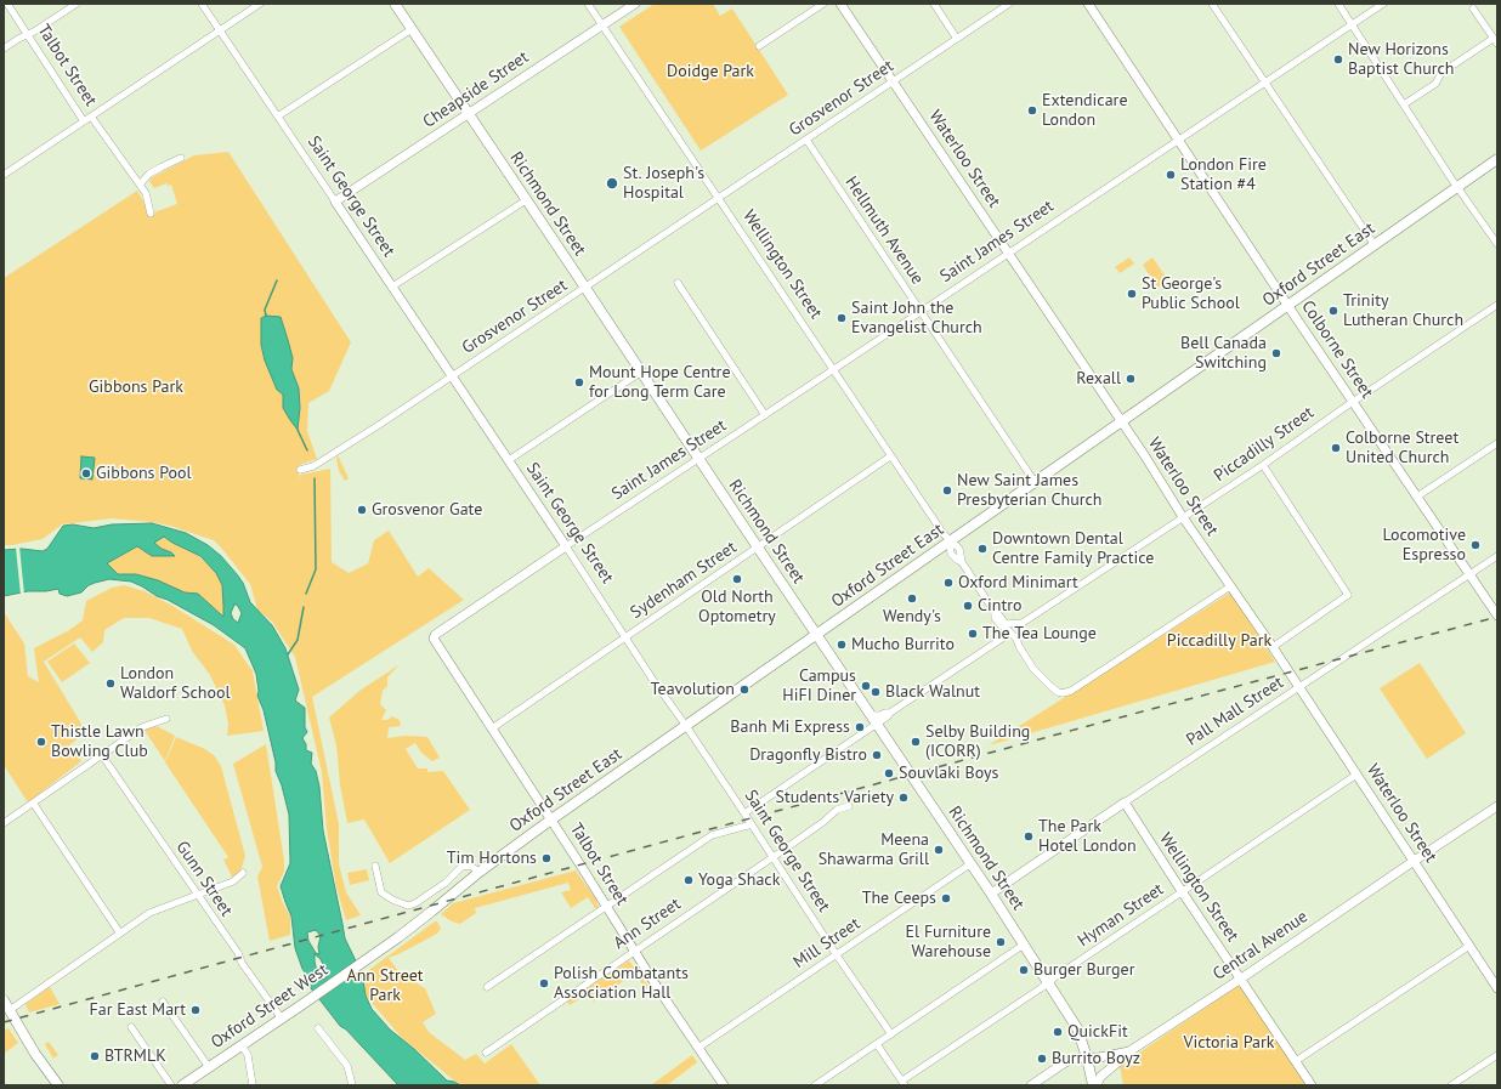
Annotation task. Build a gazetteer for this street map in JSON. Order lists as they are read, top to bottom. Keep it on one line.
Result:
{"streets":{"main road":["Richmond Street","Oxford Street East","Oxford Street West"],"street":["Talbot Street","Cheapside Street","Grosvenor Street","Waterloo Street","Saint George Street","Hellmuth Avenue","Saint James Street","Wellington Street","Colborne Street","Piccadilly Street","Sydenham Street","Pall Mall Street","Gunn Street","Hyman Street","Ann Street","Mill Street","Central Avenue"]},"crossings":[["Talbot Street","Saint James Street"],["Talbot Street","Oxford Street East"],["Talbot Street","Sydenham Street"],["Talbot Street","Ann Street"],["Talbot Street","Mill Street"],["Cheapside Street","Saint George Street"],["Cheapside Street","Richmond Street"],["Cheapside Street","Wellington Street"],["Grosvenor Street","Waterloo Street"],["Grosvenor Street","Saint George Street"],["Grosvenor Street","Richmond Street"],["Grosvenor Street","Hellmuth Avenue"],["Grosvenor Street","Wellington Street"],["Waterloo Street","Saint James Street"],["Waterloo Street","Wellington Street"],["Waterloo Street","Oxford Street East"],["Waterloo Street","Piccadilly Street"],["Waterloo Street","Pall Mall Street"],["Waterloo Street","Hyman Street"],["Waterloo Street","Central Avenue"],["Saint George Street","Saint James Street"],["Saint George Street","Oxford Street East"],["Saint George Street","Sydenham Street"],["Saint George Street","Ann Street"],["Saint George Street","Mill Street"],["Richmond Street","Saint James Street"],["Richmond Street","Oxford Street East"],["Richmond Street","Sydenham Street"],["Richmond Street","Pall Mall Street"],["Richmond Street","Hyman Street"],["Richmond Street","Mill Street"],["Richmond Street","Central Avenue"],["Hellmuth Avenue","Saint James Street"],["Hellmuth Avenue","Oxford Street East"],["Saint James Street","Wellington Street"],["Saint James Street","Colborne Street"],["Wellington Street","Oxford Street East"],["Wellington Street","Piccadilly Street"],["Wellington Street","Sydenham Street"],["Wellington Street","Pall Mall Street"],["Wellington Street","Hyman Street"],["Wellington Street","Central Avenue"],["Oxford Street East","Colborne Street"],["Oxford Street East","Oxford Street West"],["Colborne Street","Piccadilly Street"],["Colborne Street","Pall Mall Street"],["Gunn Street","Oxford Street West"]],"parks":["Doidge Park","Gibbons Park","Piccadilly Park","Ann Street Park","Victoria Park"],"places":["New Horizons Baptist Church","Extendicare London","London Fire Station #4","St. Joseph's Hospital","St George's Public School","Trinity Lutheran Church","Saint John the Evangelist Church","Bell Canada Switching","Rexall","Mount Hope Centre for Long Term Care","Colborne Street United Church","Gibbons Pool","New Saint James Presbyterian Church","Grosvenor Gate","Locomotive Espresso","Downtown Dental Centre Family Practice","Old North Optometry","Oxford Minimart","Wendy's","Cintro","The Tea Lounge","Mucho Burrito","London Waldorf School","Campus HiFI Diner","Teavolution","Black Walnut","Banh Mi Express","Thistle Lawn Bowling Club","Selby Building (ICORR)","Dragonfly Bistro","Souvlaki Boys","Students Variety","The Park Hotel London","Meena Shawarma Grill","Tim Hortons","Yoga Shack","The Ceeps","El Furniture Warehouse","Burger Burger","Polish Combatants Association Hall","Far East Mart","QuickFit","BTRMLK","Burrito Boyz"]}
